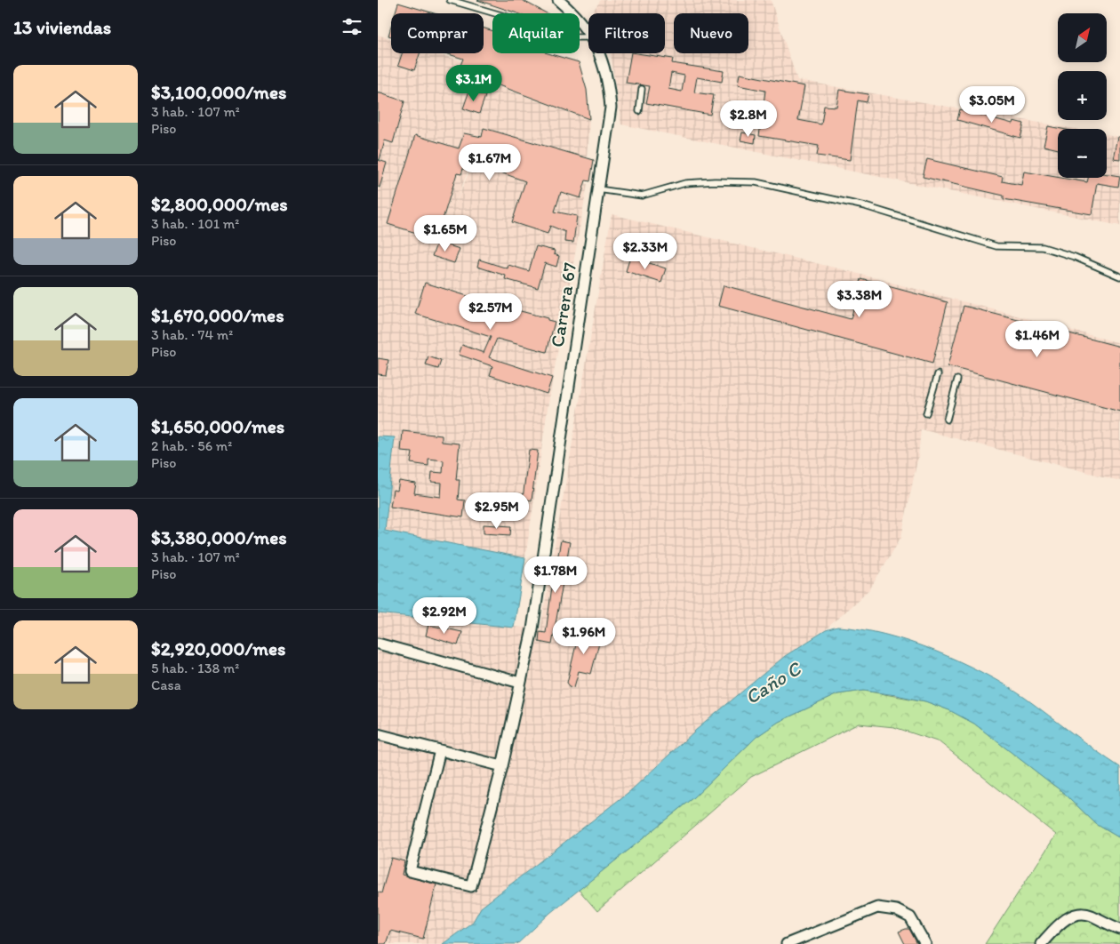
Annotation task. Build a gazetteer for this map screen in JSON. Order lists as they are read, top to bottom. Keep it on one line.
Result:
{"streets":{"street":["Carrera 67"]},"water":["Caño C"],"north":"top right","page":{"heading":"13 viviendas","map_buttons":["+","−"],"chip":["Comprar","Alquilar","Filtros","Nuevo"],"list":[{"name":"$3,100,000/mes","note":"3 hab. · 107 m² · Piso"},{"name":"$2,800,000/mes","note":"3 hab. · 101 m² · Piso"},{"name":"$1,670,000/mes","note":"3 hab. · 74 m² · Piso"},{"name":"$1,650,000/mes","note":"2 hab. · 56 m² · Piso"},{"name":"$3,380,000/mes","note":"3 hab. · 107 m² · Piso"},{"name":"$2,920,000/mes","note":"5 hab. · 138 m² · Casa"}],"price":["$3.1M","$3.05M","$2.8M","$1.67M","$1.65M","$2.33M","$3.38M","$2.57M","$1.46M","$2.95M","$1.78M","$2.92M","$1.96M"]}}
